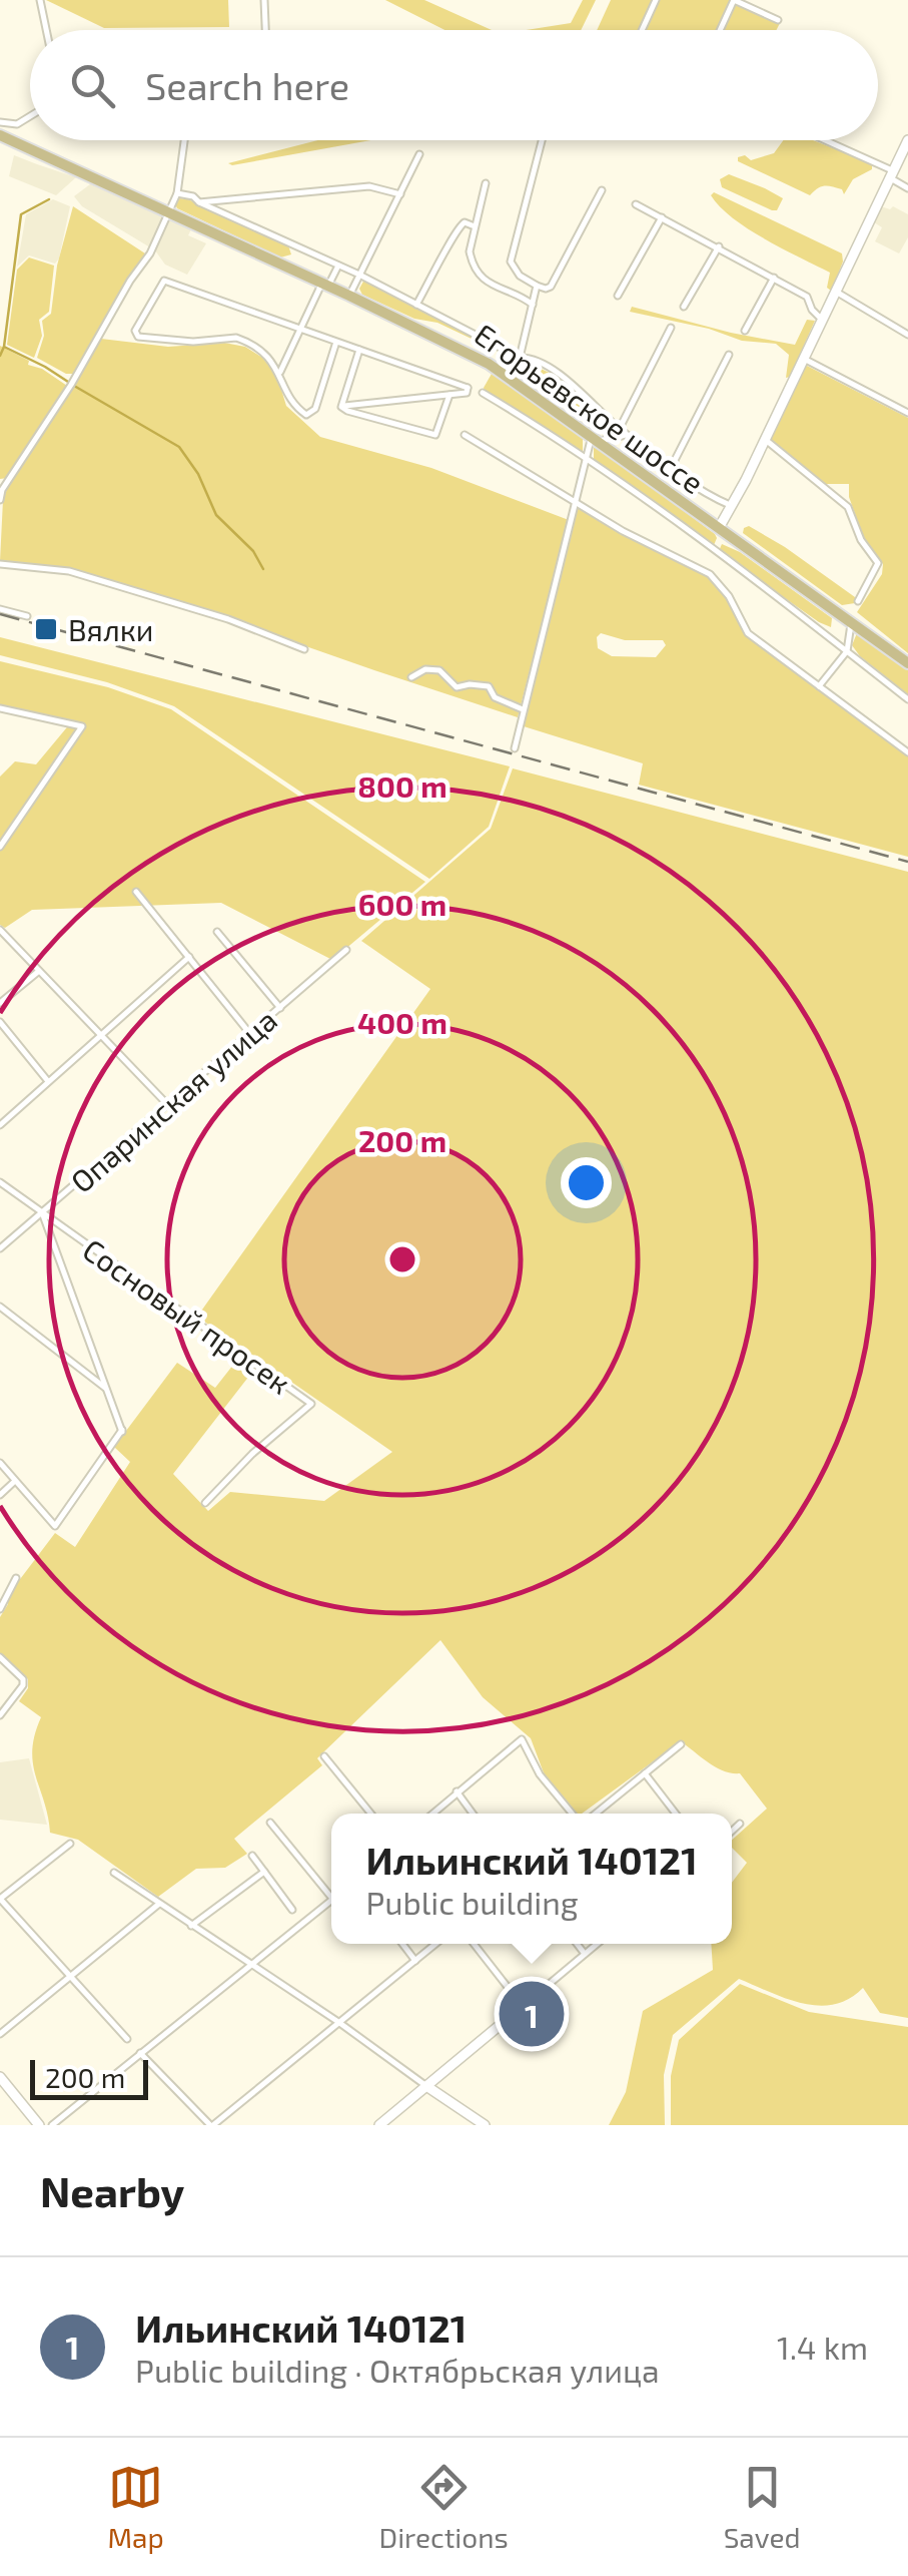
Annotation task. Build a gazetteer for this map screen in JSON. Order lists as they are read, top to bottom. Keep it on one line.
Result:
{"streets":{"main road":["Егорьевское шоссе"],"street":["Опаринская улица","Сосновый просек"]},"crossings":[["Опаринская улица","Сосновый просек"]],"places":{"transit":["Вялки"]},"scale_bar":"200 m","page":{"search":"Search here","popup":["Ильинский 140121","Public building"],"pins":"1","scale":"200 m","heading":"Nearby","list":[{"mark":"1","name":"Ильинский 140121","note":"Public building · Октябрьская улица","value":"1.4 km"}],"nav":["Map","Directions","Saved"]},"rings":["800 m","600 m","400 m","200 m"]}
